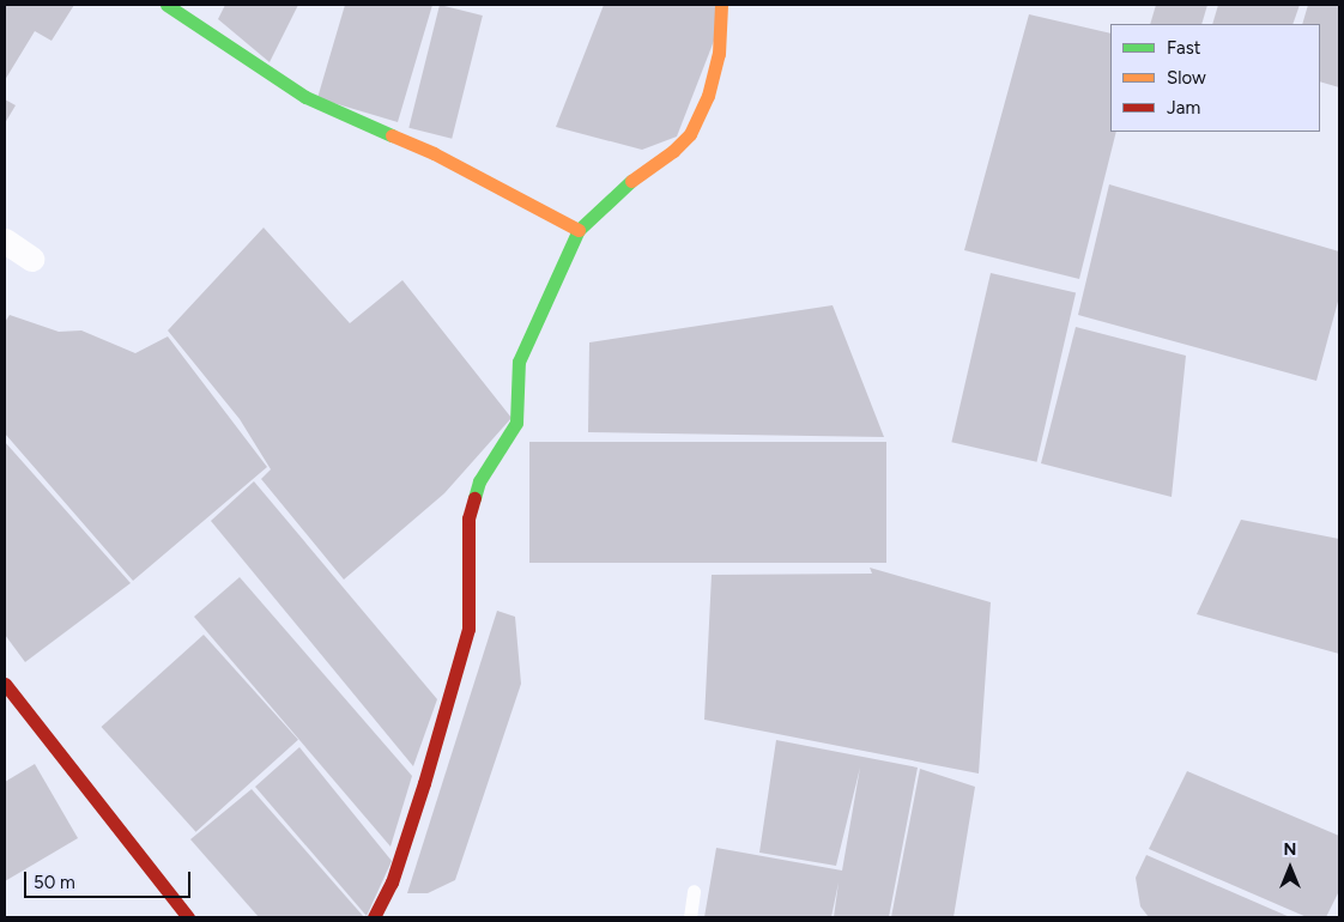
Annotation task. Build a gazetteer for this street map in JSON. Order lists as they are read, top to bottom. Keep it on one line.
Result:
{"legend":["Fast","Slow","Jam"],"scale_bar":"50 m","north":"top"}
